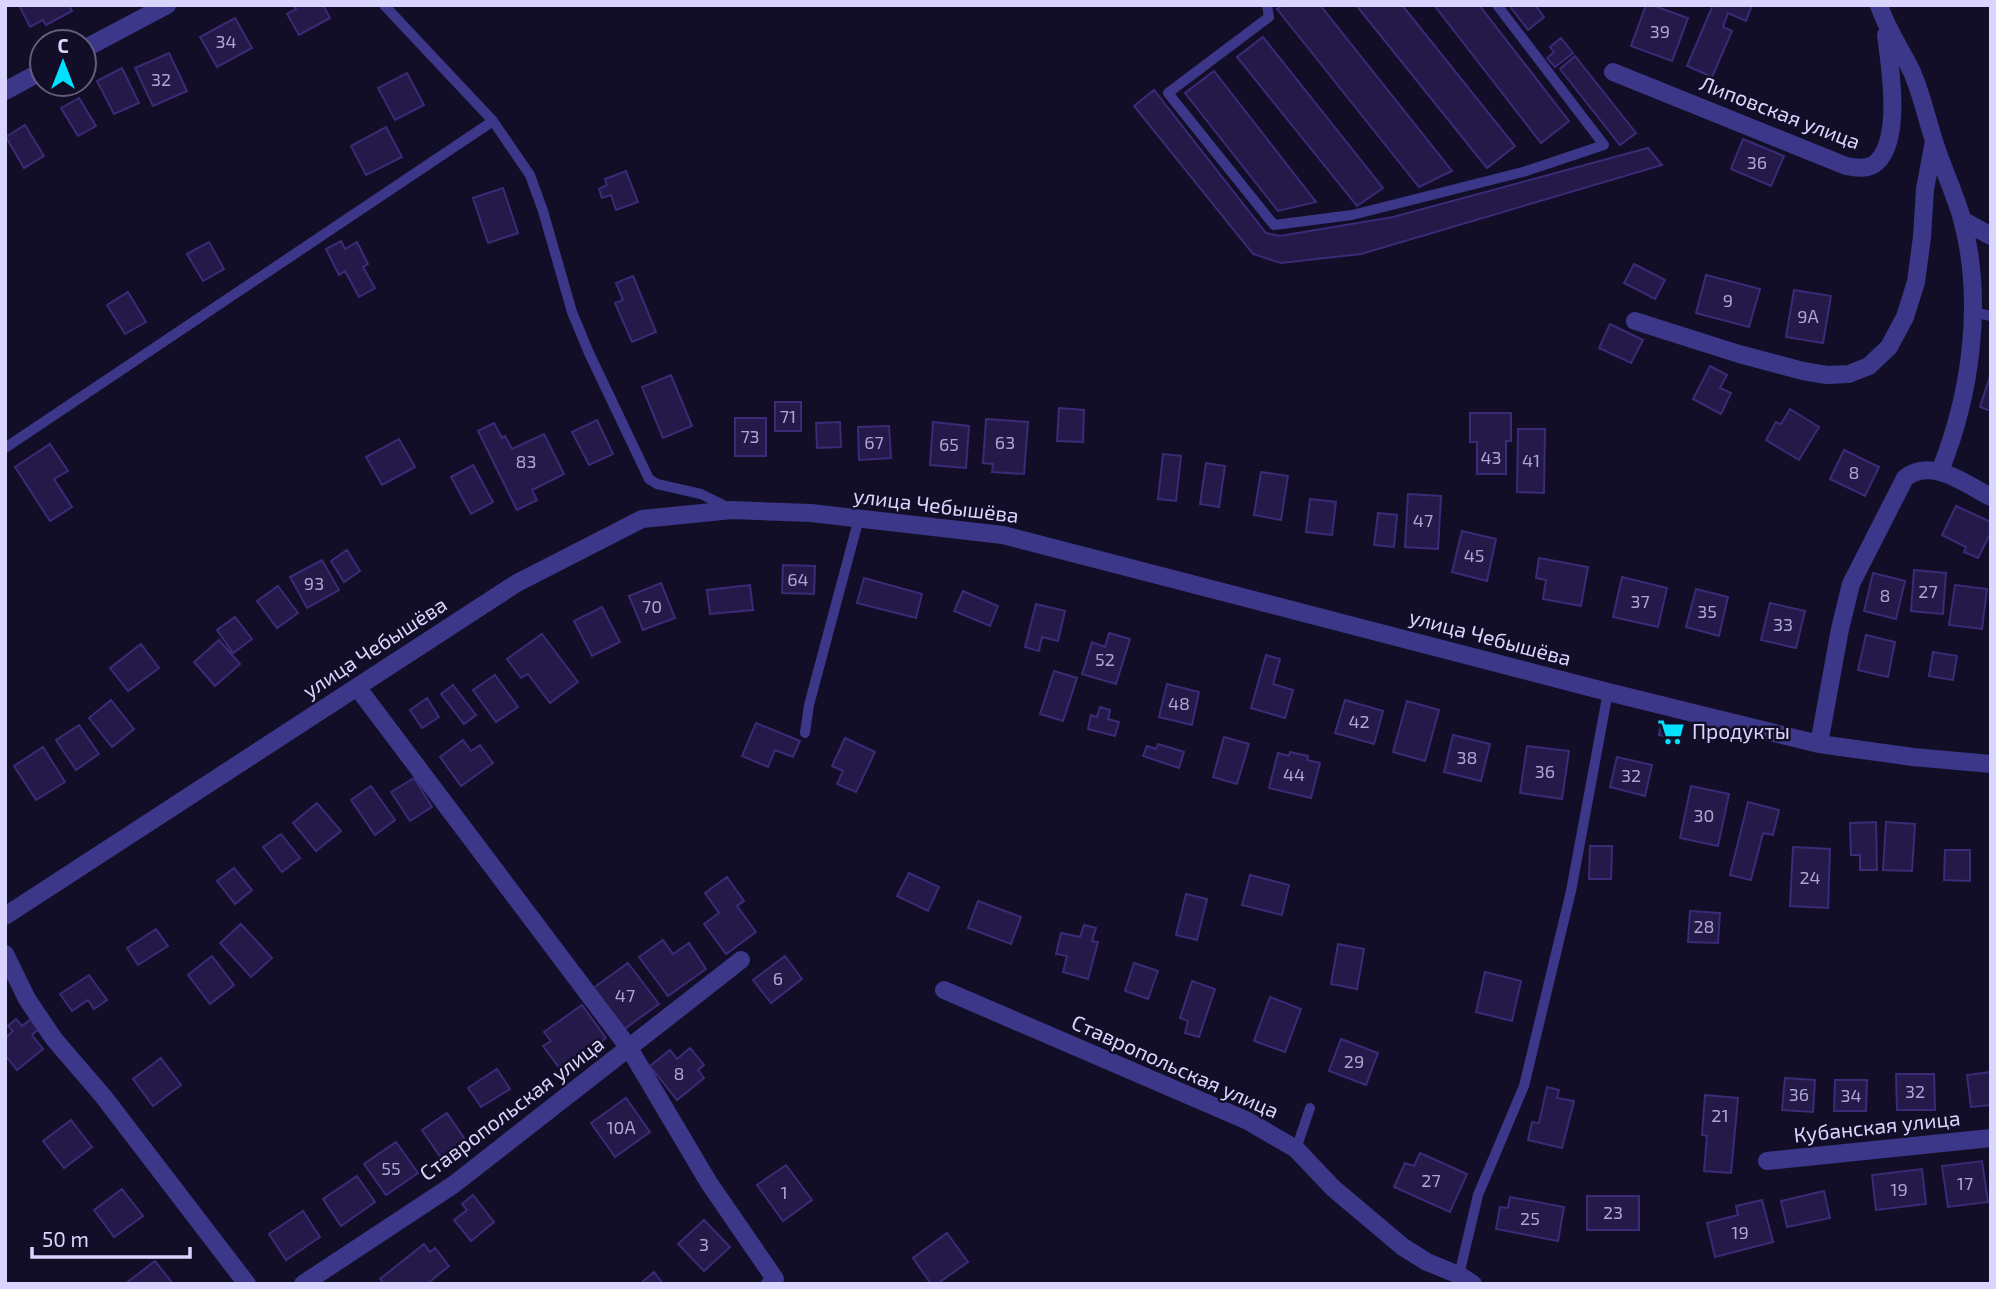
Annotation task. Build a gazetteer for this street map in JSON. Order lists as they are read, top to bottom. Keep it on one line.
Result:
{"streets":{"street":["Липовская улица","улица Чебышёва","Ставропольская улица","Кубанская улица"]},"places":{"supermarket":["Продукты"]},"house_numbers":["39","34","32","36","9","9А","71","73","67","63","65","43","41","83","8","47","45","64","93","27","8","37","70","35","33","52","48","42","38","36","44","32","30","24","28","6","47","29","8","32","36","34","21","10А","55","27","17","19","1","23","25","19","3"],"scale_bar":"50 m","north":"top"}
